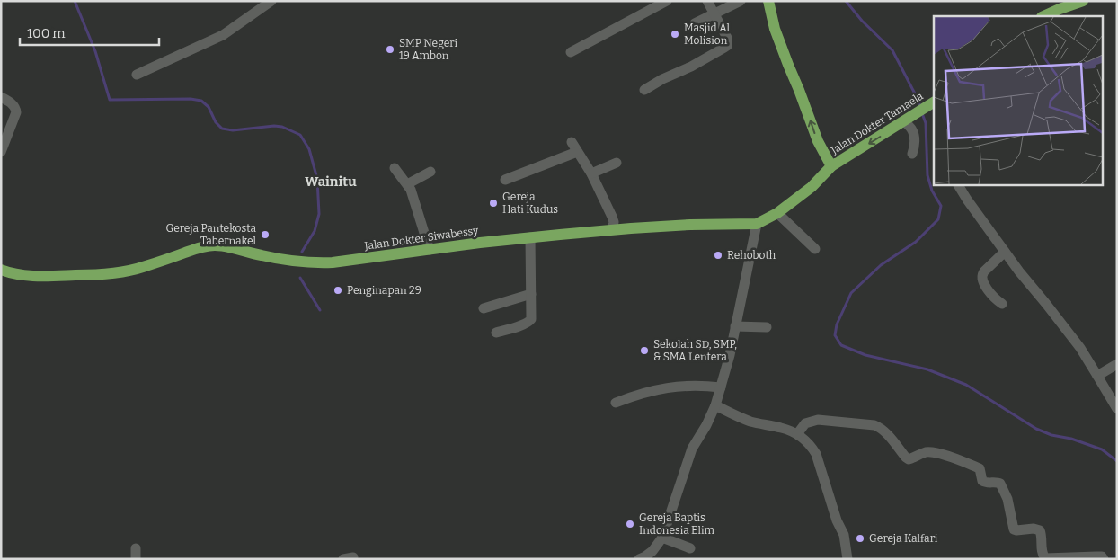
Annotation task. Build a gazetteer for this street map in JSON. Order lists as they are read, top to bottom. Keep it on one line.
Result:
{"streets":{"main road":["Jalan Dokter Tamaela","Jalan Dokter Siwabessy"]},"crossings":[["Jalan Dokter Tamaela","Jalan Dokter Siwabessy"]],"one_way":["Jalan Dokter Tamaela"],"districts":["Wainitu"],"places":["Masjid Al Molision","SMP Negeri 19 Ambon","Gereja Hati Kudus","Gereja Pantekosta Tabernakel","Rehoboth","Penginapan 29","Sekolah SD, SMP, & SMA Lentera","Gereja Baptis Indonesia Elim","Gereja Kalfari"],"scale_bar":"100 m"}
